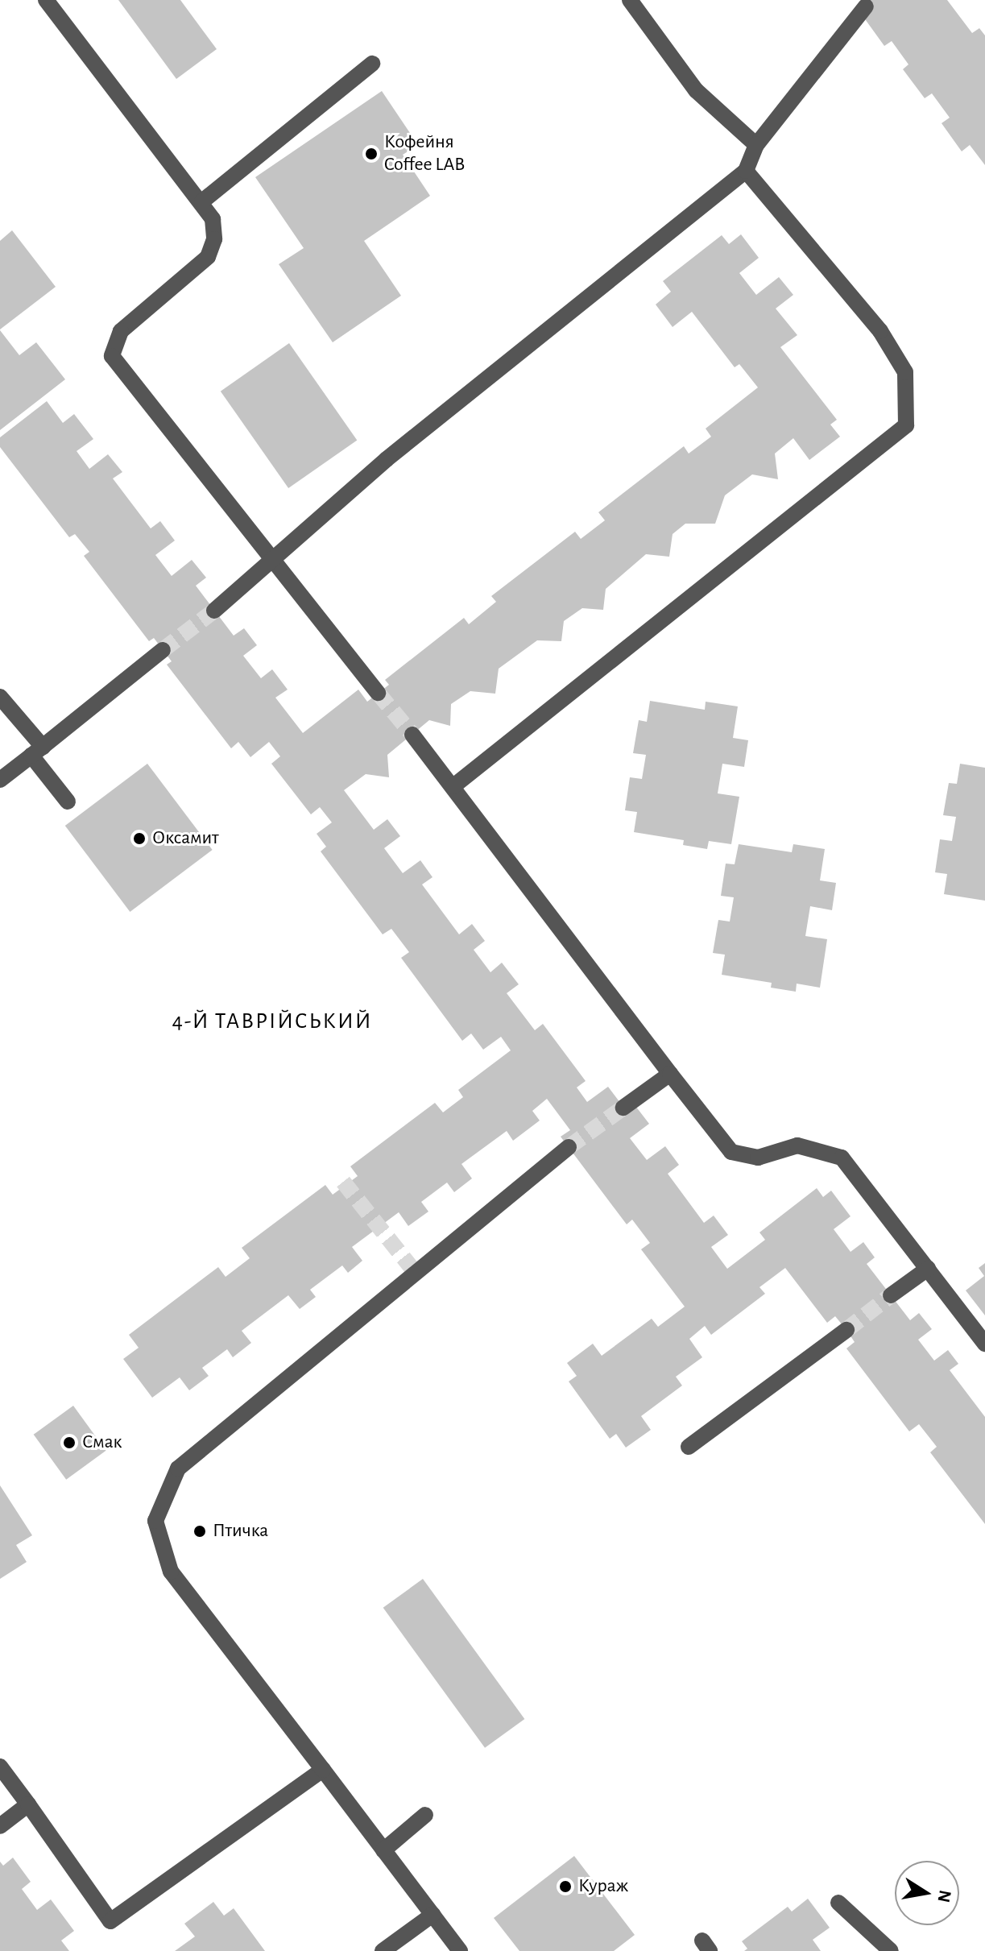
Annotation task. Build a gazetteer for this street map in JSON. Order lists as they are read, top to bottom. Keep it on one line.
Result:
{"districts":["4-Й ТАВРІЙСЬКИЙ"],"places":["Кофейня Coffee LAB","Оксамит","Смак","Птичка","Кураж"],"north":"right"}
